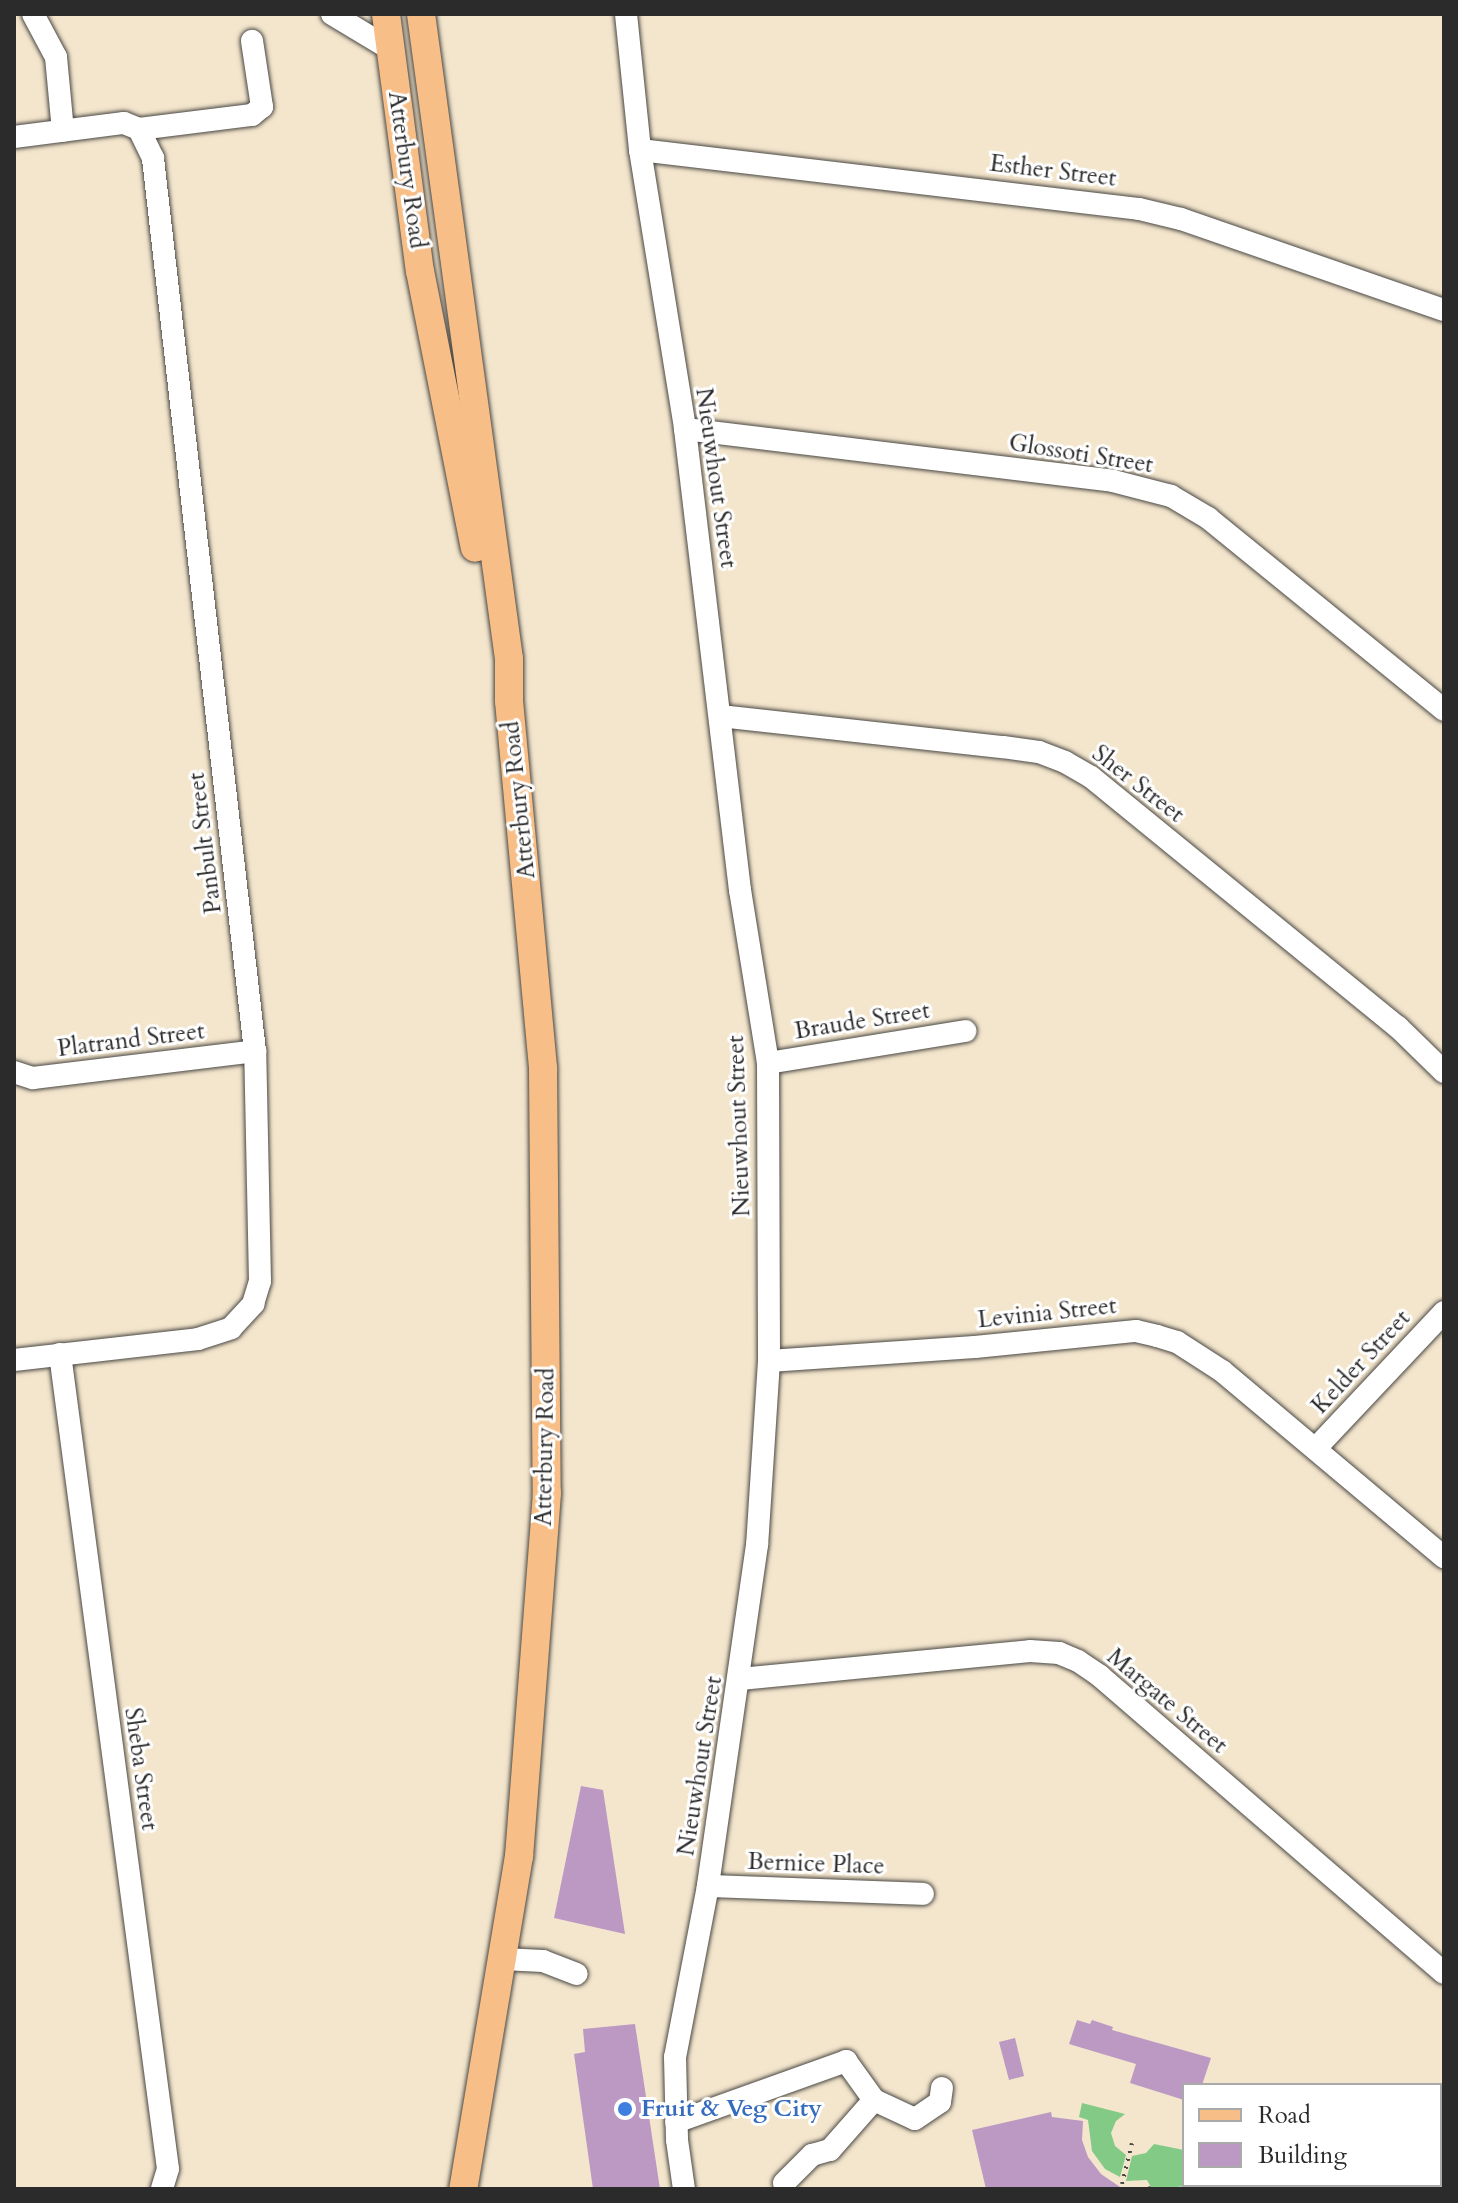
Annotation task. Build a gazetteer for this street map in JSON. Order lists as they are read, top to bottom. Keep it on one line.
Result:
{"streets":{"main road":["Atterbury Road"],"street":["Esther Street","Glossoti Street","Nieuwhout Street","Sher Street","Panbult Street","Braude Street","Platrand Street","Levinia Street","Kelder Street","Margate Street","Sheba Street","Bernice Place"]},"crossings":[["Esther Street","Nieuwhout Street"],["Glossoti Street","Nieuwhout Street"],["Nieuwhout Street","Sher Street"],["Nieuwhout Street","Braude Street"],["Nieuwhout Street","Levinia Street"],["Nieuwhout Street","Margate Street"],["Nieuwhout Street","Bernice Place"],["Panbult Street","Platrand Street"],["Panbult Street","Sheba Street"],["Levinia Street","Kelder Street"]],"places":["Fruit & Veg City"],"legend":["Road","Building"]}
